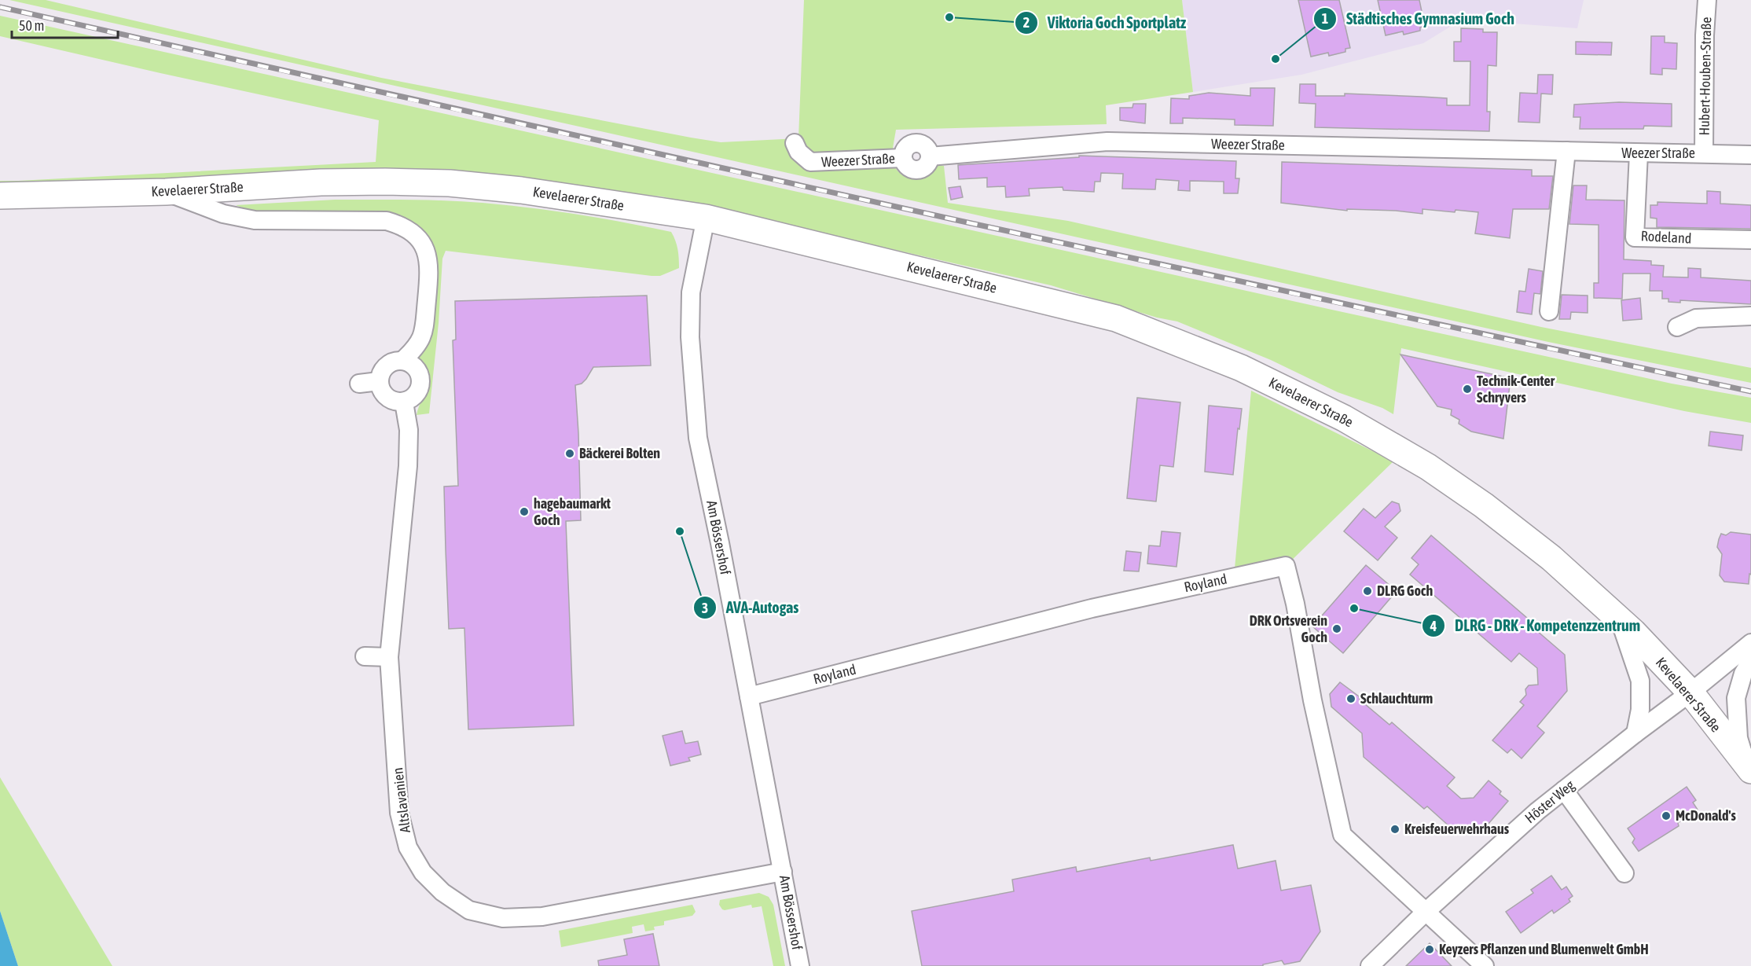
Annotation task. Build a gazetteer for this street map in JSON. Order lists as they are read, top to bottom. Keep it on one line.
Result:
{"streets":{"main road":["Kevelaerer Straße"],"street":["Hubert-Houben-Straße","Weezer Straße","Rodeland","Am Bössershof","Royland","Altslavanien","Höster Weg"]},"crossings":[["Hubert-Houben-Straße","Weezer Straße"],["Weezer Straße","Rodeland"],["Kevelaerer Straße","Am Bössershof"],["Kevelaerer Straße","Höster Weg"],["Am Bössershof","Royland"],["Am Bössershof","Altslavanien"],["Royland","Höster Weg"]],"places":["Viktoria Goch Sportplatz","Städtisches Gymnasium Goch","Technik-Center Schryvers","Bäckerei Bolten","hagebaumarkt Goch","AVA-Autogas","DLRG Goch","DLRG - DRK - Kompetenzzentrum","DRK Ortsverein Goch","Schlauchturm","McDonald's","Kreisfeuerwehrhaus","Keyzers Pflanzen und Blumenwelt GmbH"],"scale_bar":"50 m"}
